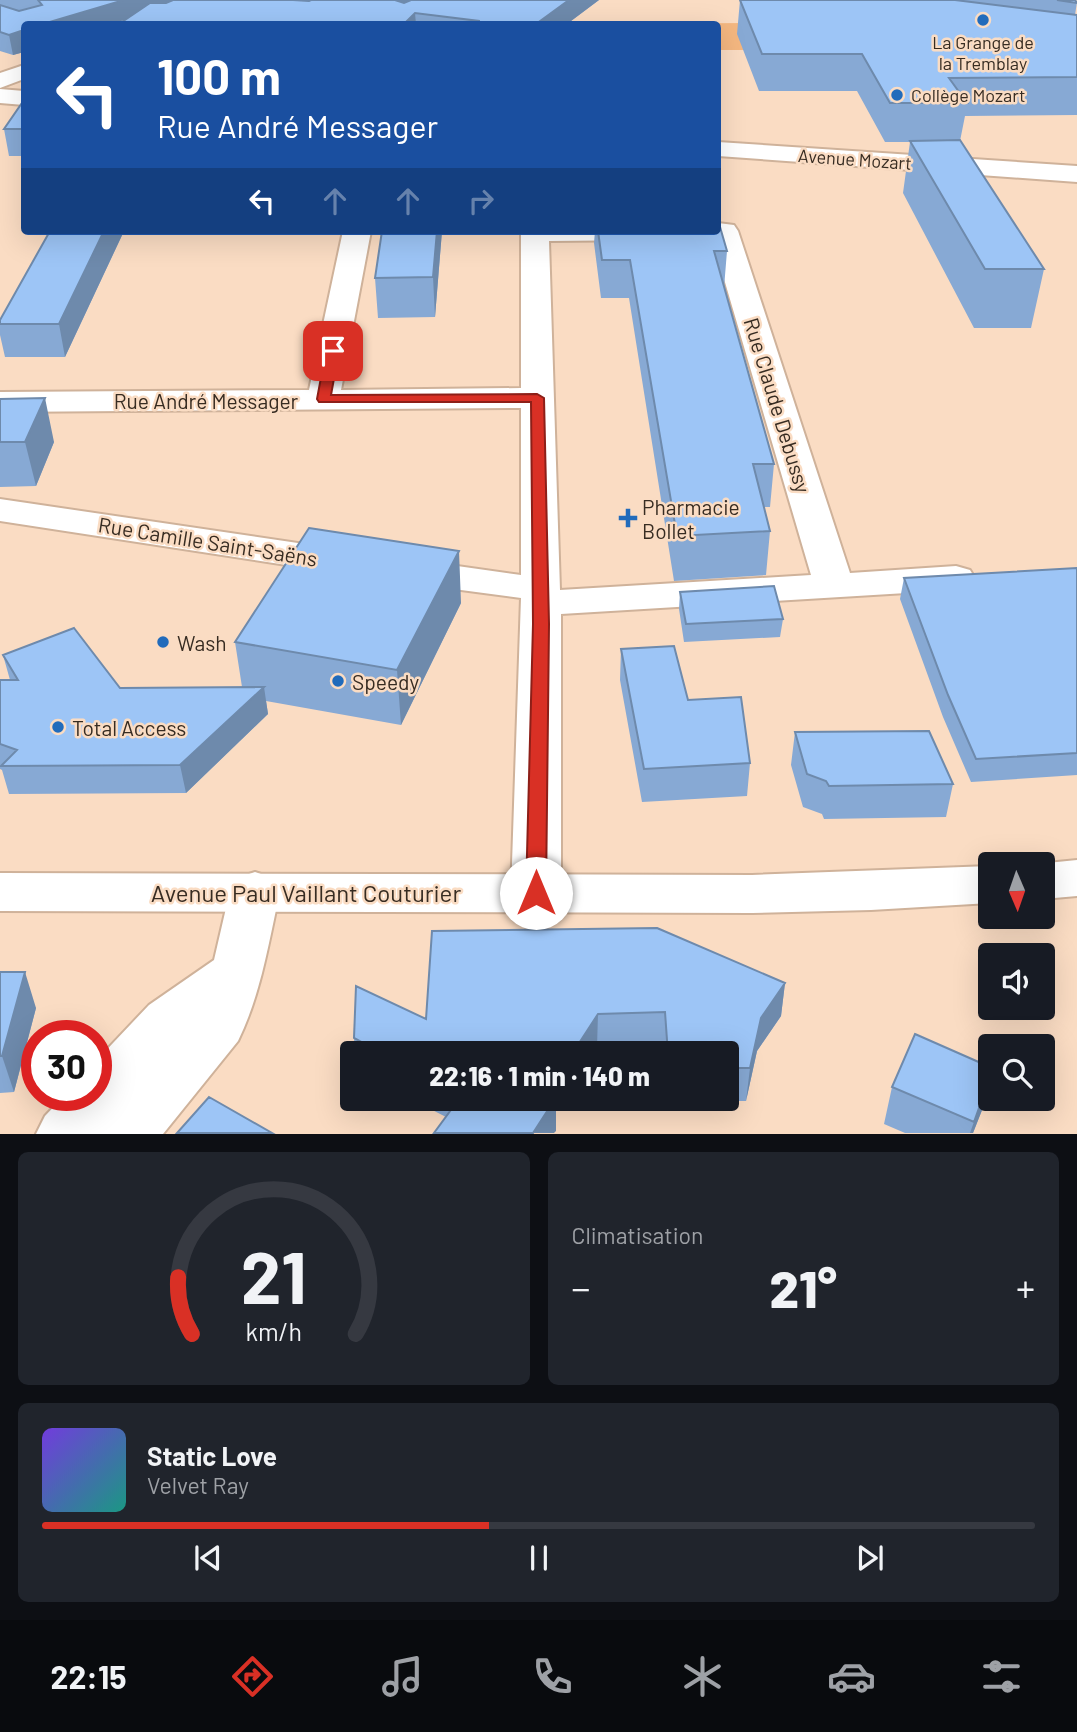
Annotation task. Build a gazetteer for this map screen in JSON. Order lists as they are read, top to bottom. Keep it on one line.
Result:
{"streets":{"street":["Avenue Mozart","Rue André Messager","Rue Claude Debussy","Rue Camille Saint-Saëns","Avenue Paul Vaillant Couturier"]},"crossings":[["Rue Claude Debussy","Rue Camille Saint-Saëns"]],"places":{"other":["La Grange de la Tremblay","Collège Mozart","Wash","Speedy","Total Access"],"health":["Pharmacie Bollet"]},"north":"bottom","page":{"turn":["100 m","Rue André Messager"],"limit":"30","trip":"22:16 · 1 min · 140 m","tile":"Climatisation","heat":["−","21°","+"],"song":["Static Love","Velvet Ray"],"tabs":"22:15","gauge":["21","km/h"]}}
